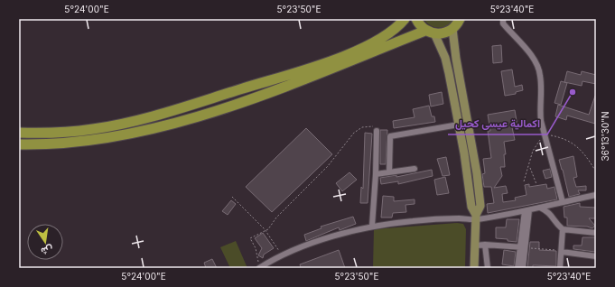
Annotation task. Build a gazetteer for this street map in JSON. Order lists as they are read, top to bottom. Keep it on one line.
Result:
{"places":["اكمالية عيسى كحيل"],"north":"bottom","coordinates":["5°24'00\"E","5°23'50\"E","5°23'40\"E","36°13'30\"N"]}
